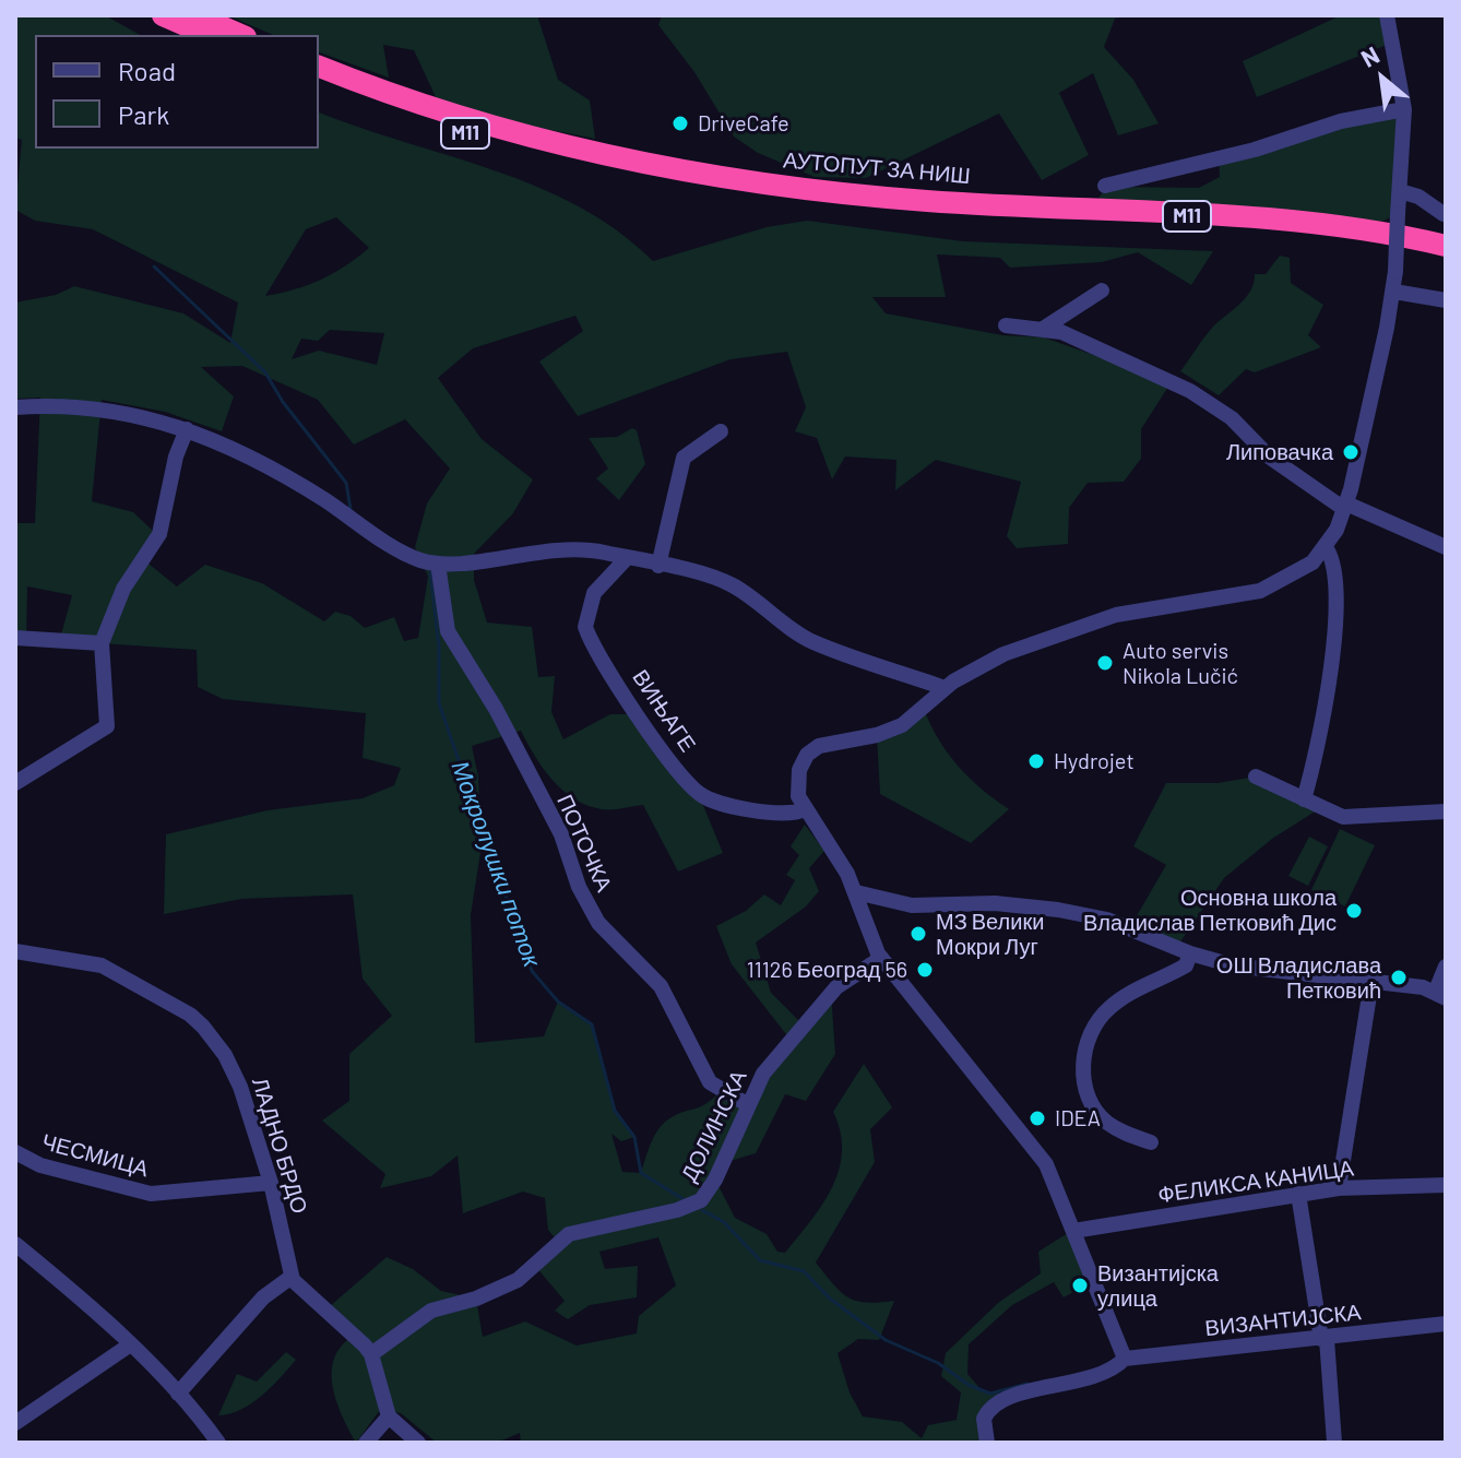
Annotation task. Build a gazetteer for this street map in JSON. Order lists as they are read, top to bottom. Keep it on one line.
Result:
{"streets":{"highway":["M11","АУТОПУТ ЗА НИШ"],"street":["ВИЊАГЕ","ПОТОЧКА","ДОЛИНСКА","ЛАДНО БРДО","ЧЕСМИЦА","ФЕЛИКСА КАНИЦА","ВИЗАНТИЈСКА"]},"crossings":[["ПОТОЧКА","ДОЛИНСКА"],["ЛАДНО БРДО","ЧЕСМИЦА"]],"water":["Мокролушки поток"],"places":["DriveCafe","Липовачка","Auto servis Nikola Lučić","Hydrojet","Основна школа Владислав Петковић Дис","МЗ Велики Мокри Луг","11126 Београд 56","ОШ Владислава Петковић","IDEA","Византијска улица"],"legend":["Road","Park"],"north":"top left"}
